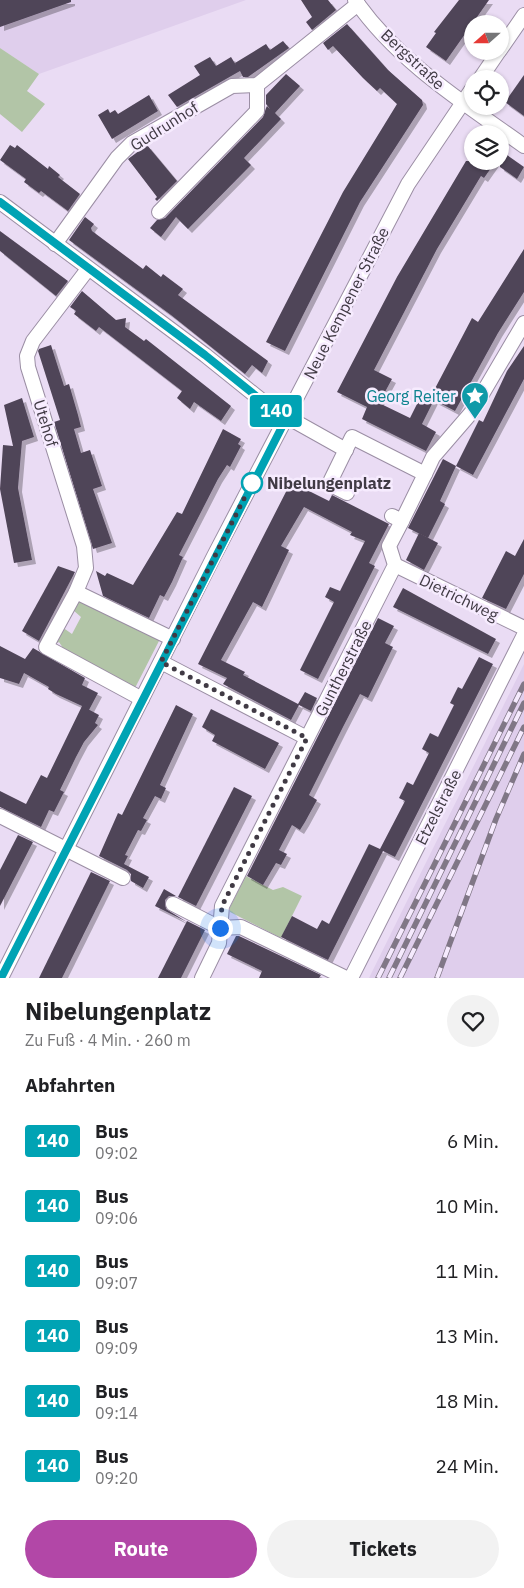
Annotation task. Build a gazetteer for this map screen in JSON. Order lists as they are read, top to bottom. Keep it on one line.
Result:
{"streets":{"street":["Bergstraße","Gudrunhof","Neue Kempener Straße","Utehof","Dietrichweg","Guntherstraße","Etzelstraße"]},"crossings":[["Bergstraße","Neue Kempener Straße"],["Dietrichweg","Guntherstraße"]],"places":{"place":["Georg Reiter"],"other":["Nibelungenplatz"]},"lines":["bus line 140"],"north":"left","page":{"on_map":"140","heading":[["Nibelungenplatz","Zu Fuß · 4 Min. · 260 m"],"Abfahrten"],"list":[{"mark":"140","name":"Bus","note":"09:02","value":"6 Min."},{"mark":"140","name":"Bus","note":"09:06","value":"10 Min."},{"mark":"140","name":"Bus","note":"09:07","value":"11 Min."},{"mark":"140","name":"Bus","note":"09:09","value":"13 Min."},{"mark":"140","name":"Bus","note":"09:14","value":"18 Min."},{"mark":"140","name":"Bus","note":"09:20","value":"24 Min."}],"buttons":["Route","Tickets"]}}
